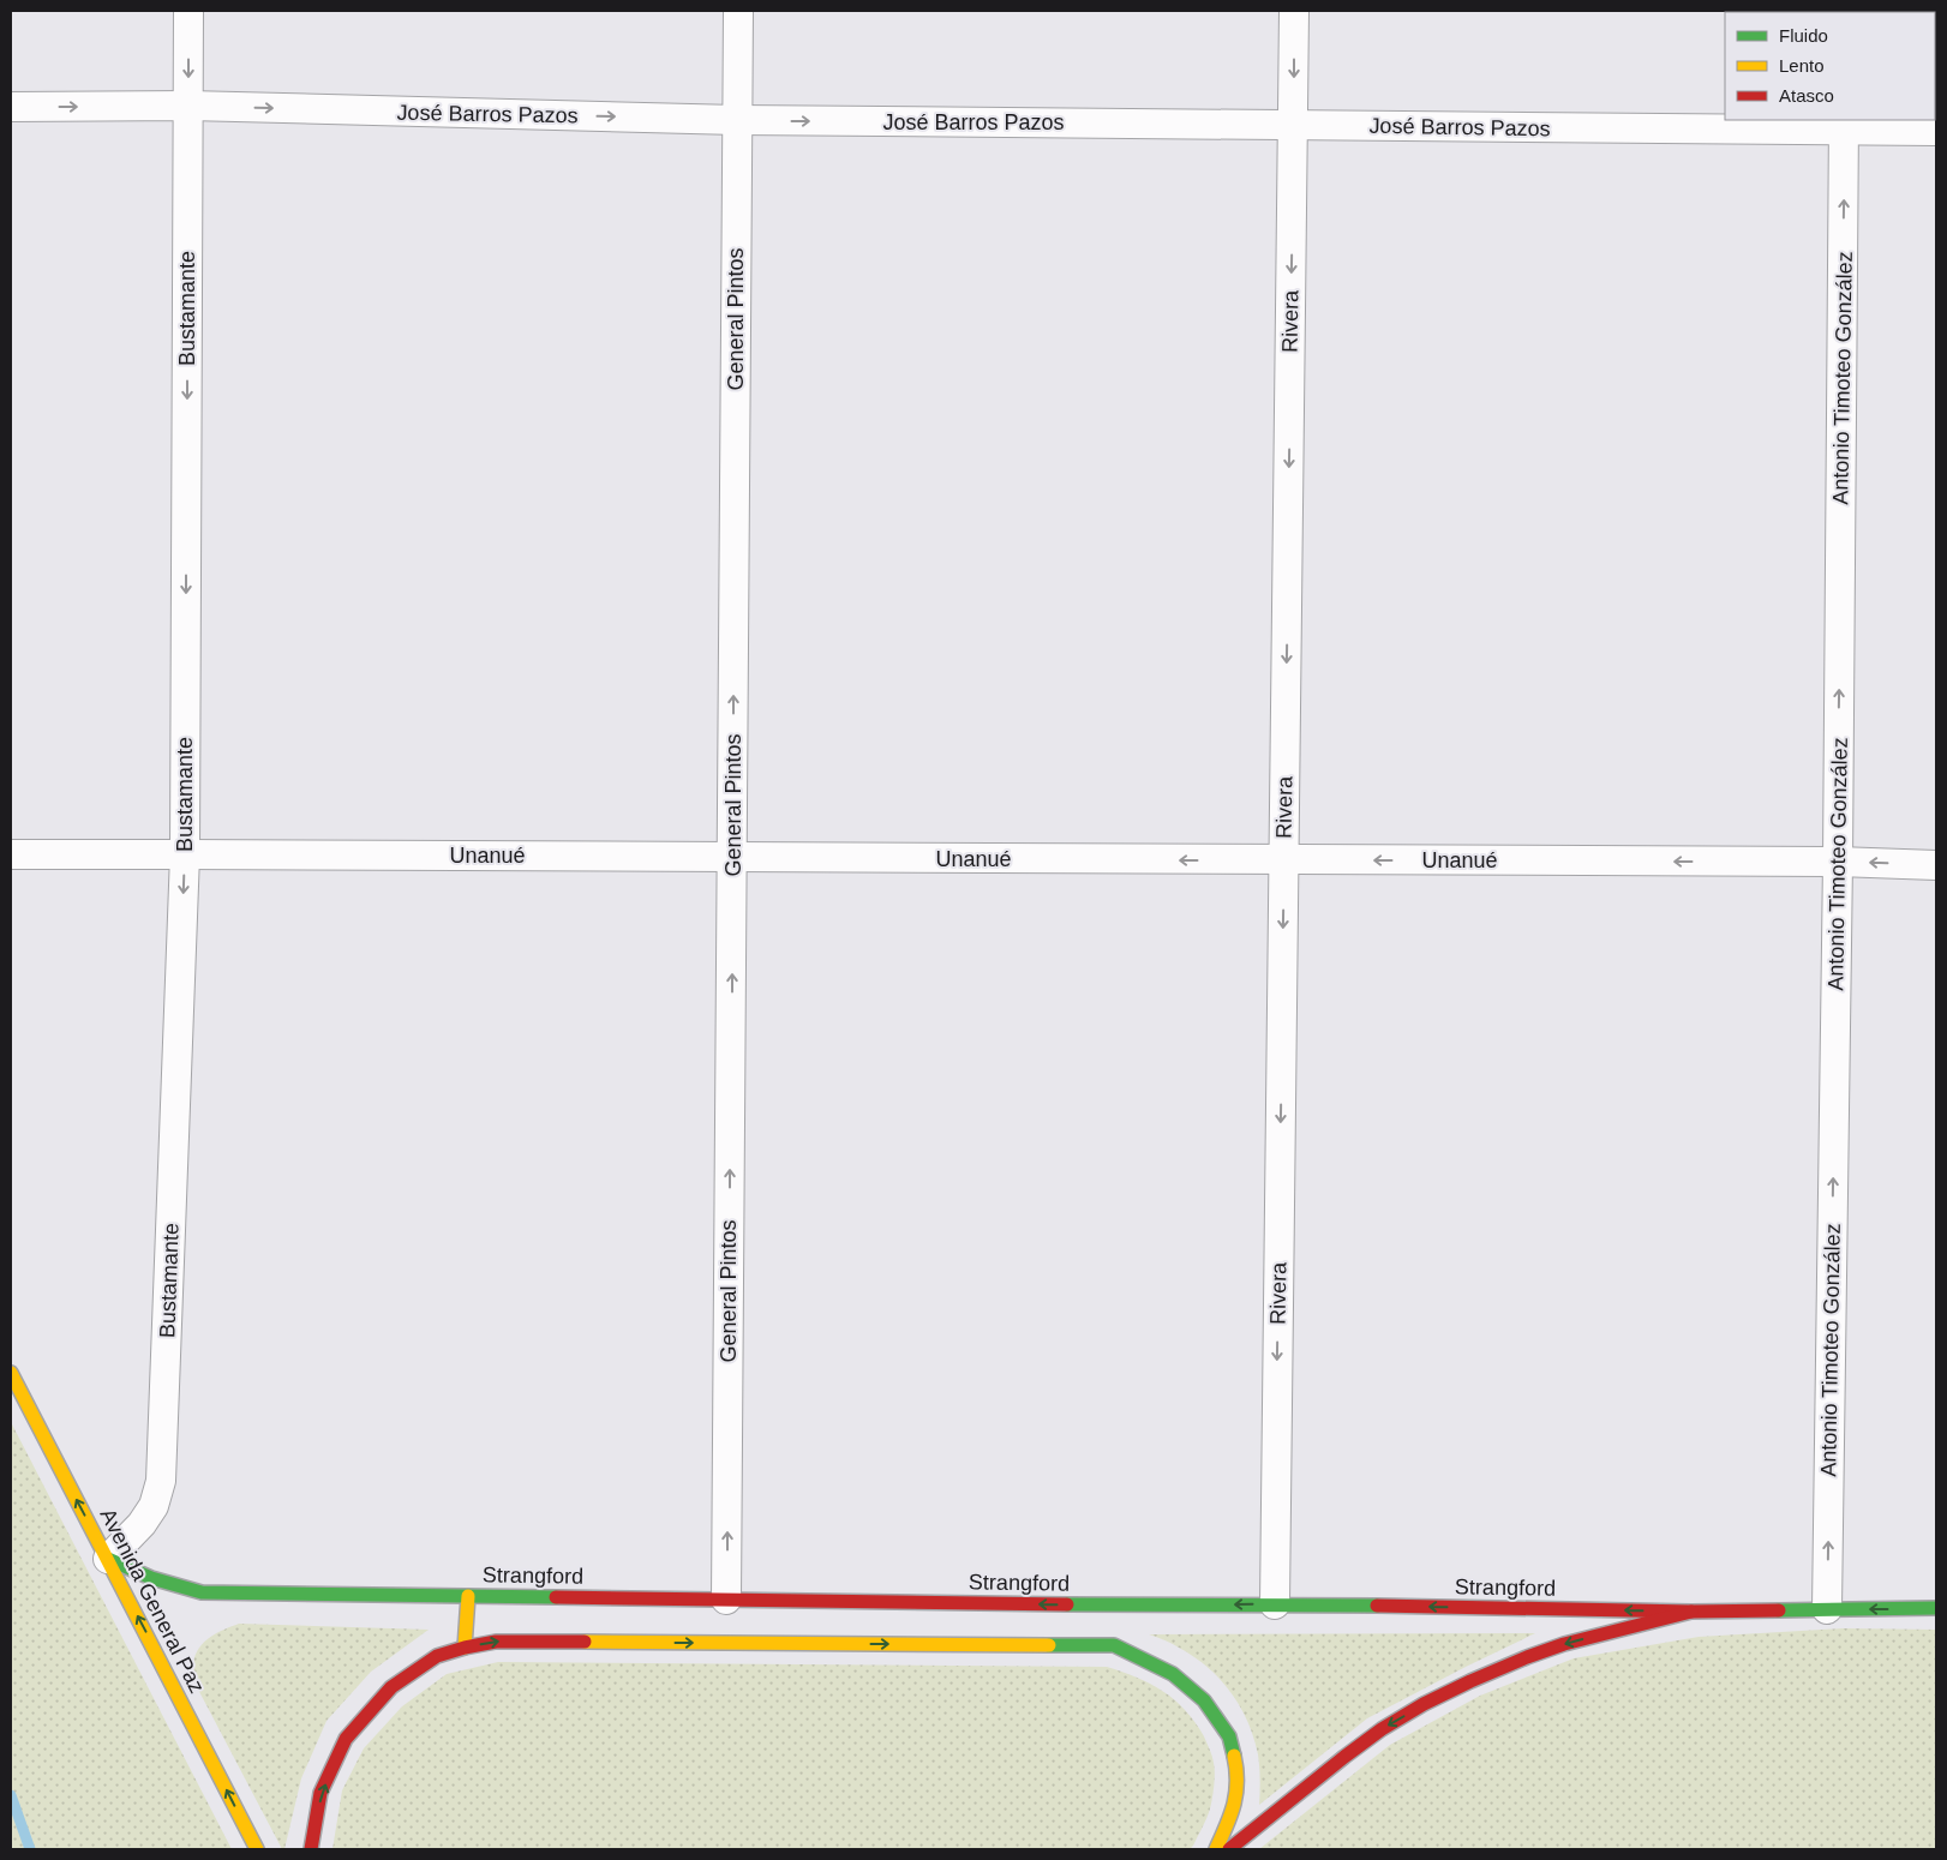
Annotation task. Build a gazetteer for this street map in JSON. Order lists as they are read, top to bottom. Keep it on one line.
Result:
{"streets":{"main road":["Strangford","Avenida General Paz"],"street":["José Barros Pazos","Bustamante","General Pintos","Rivera","Antonio Timoteo González","Unanué"]},"crossings":[["José Barros Pazos","Bustamante"],["José Barros Pazos","General Pintos"],["José Barros Pazos","Rivera"],["José Barros Pazos","Antonio Timoteo González"],["Bustamante","Unanué"],["Bustamante","Strangford"],["Bustamante","Avenida General Paz"],["General Pintos","Unanué"],["General Pintos","Strangford"],["Rivera","Unanué"],["Rivera","Strangford"],["Antonio Timoteo González","Unanué"],["Antonio Timoteo González","Strangford"],["Strangford","Avenida General Paz"]],"one_way":["José Barros Pazos","Bustamante","General Pintos","Rivera","Antonio Timoteo González","Unanué","Avenida General Paz"],"legend":["Fluido","Lento","Atasco"]}
